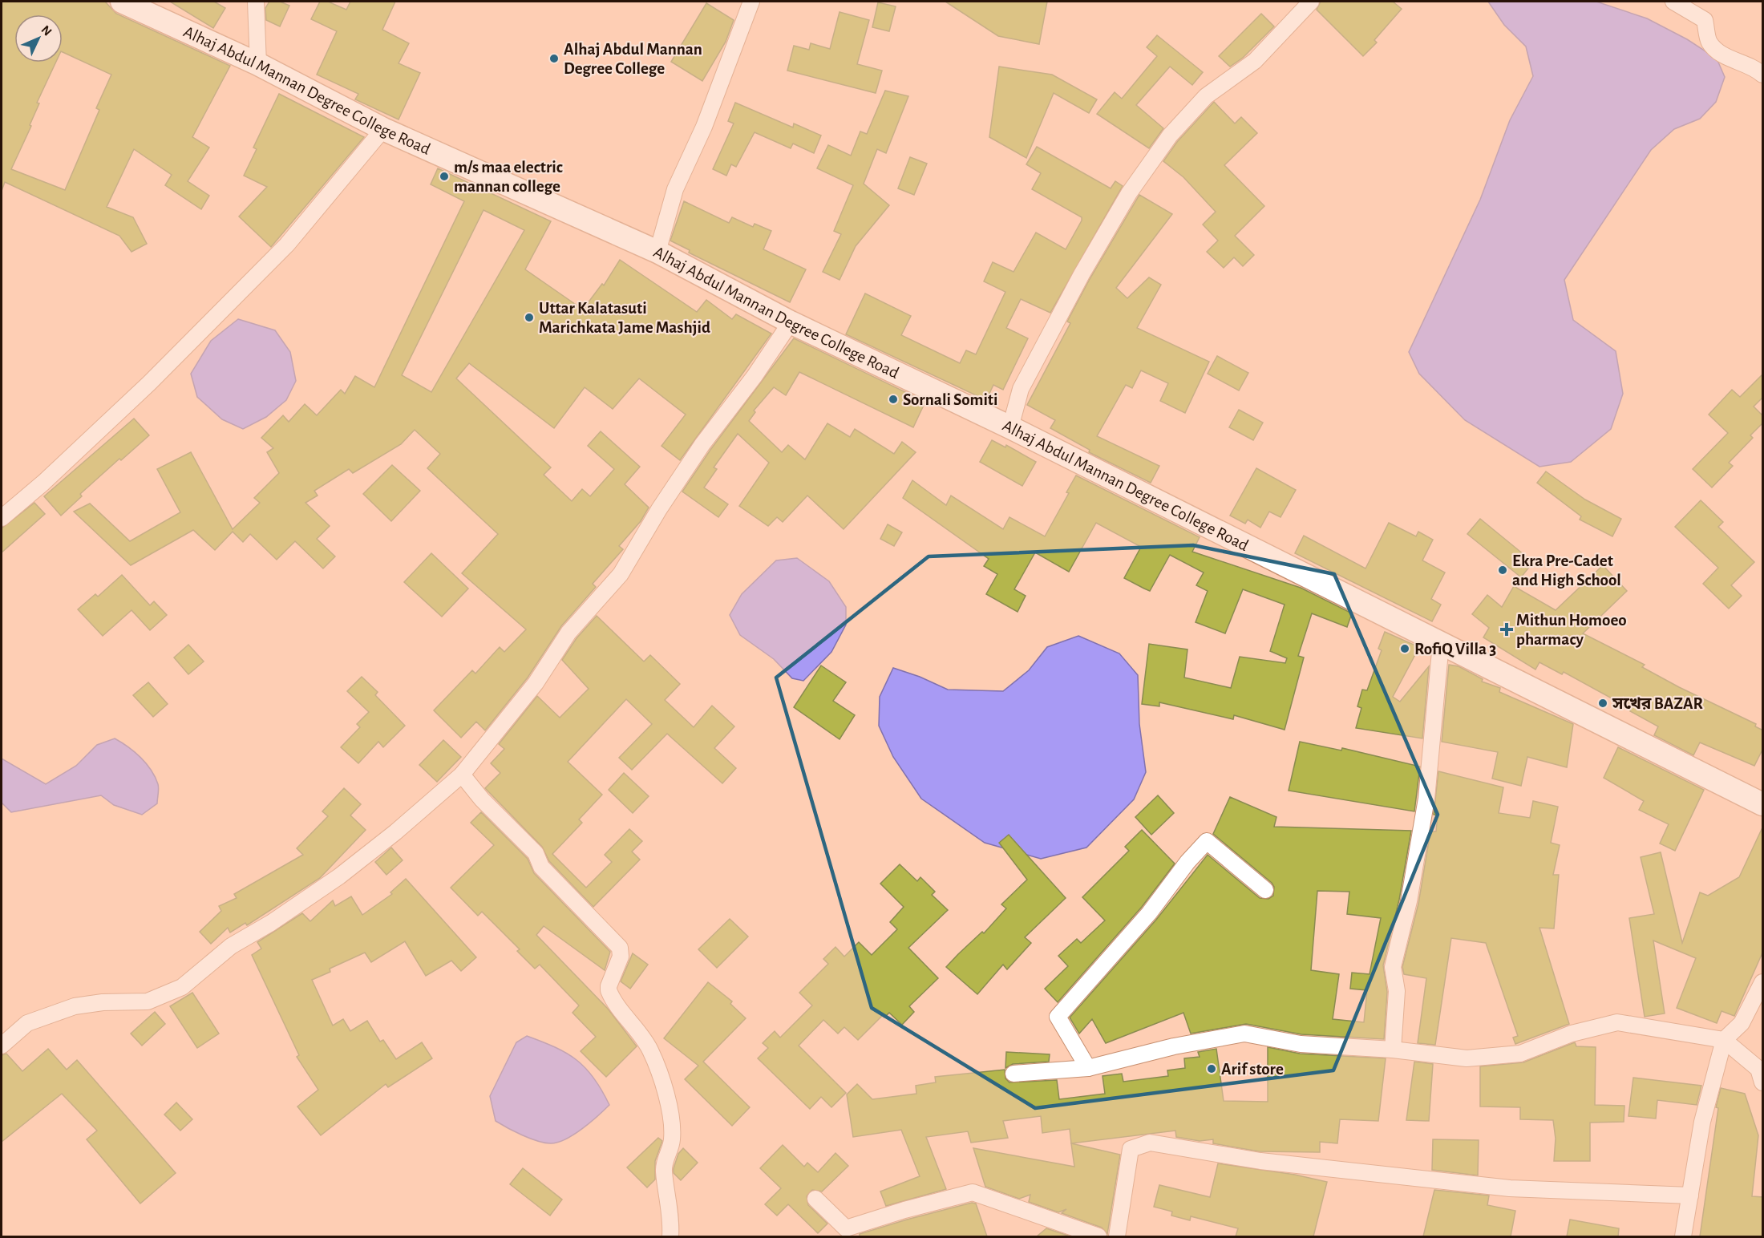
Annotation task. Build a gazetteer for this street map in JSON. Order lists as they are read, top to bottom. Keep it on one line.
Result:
{"streets":{"street":["Alhaj Abdul Mannan Degree College Road"]},"places":{"other":["Alhaj Abdul Mannan Degree College","m/s maa electric mannan college","Uttar Kalatasuti Marichkata Jame Mashjid","Sornali Somiti","Ekra Pre-Cadet and High School","RofiQ Villa 3","সখের BAZAR","Arif store"],"health":["Mithun Homoeo pharmacy"]},"north":"top right"}
